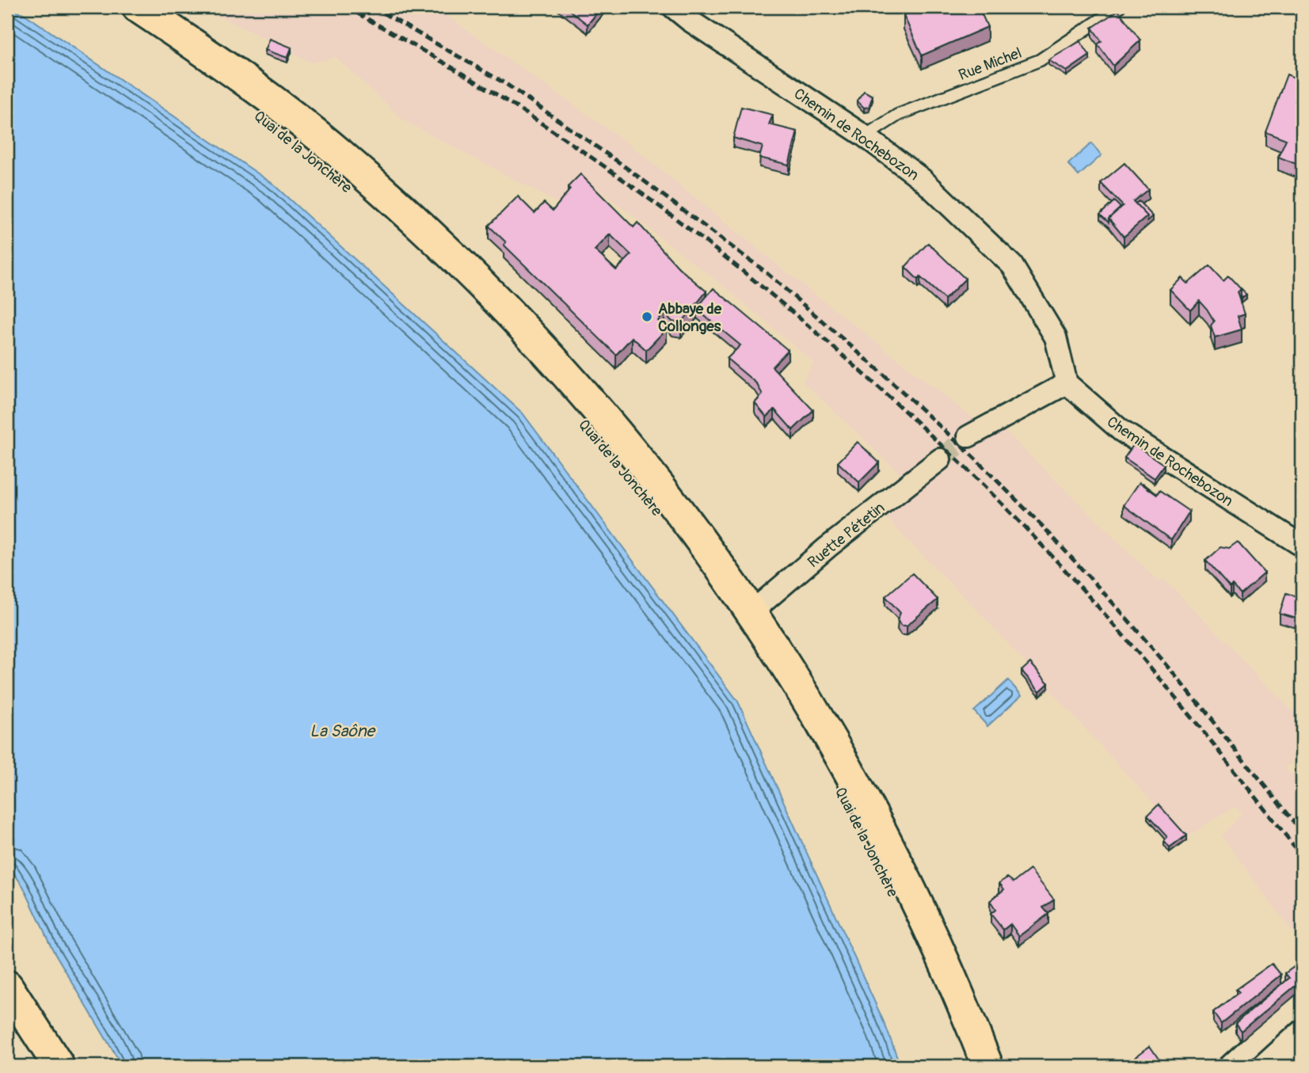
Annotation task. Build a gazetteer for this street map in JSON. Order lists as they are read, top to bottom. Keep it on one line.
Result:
{"streets":{"main road":["Quai de la Jonchère"],"street":["Chemin de Rochebozon","Ruette Pétetin"],"lane":["Rue Michel"]},"crossings":[["Rue Michel","Chemin de Rochebozon"],["Quai de la Jonchère","Ruette Pétetin"]],"water":["La Saône"],"places":["Abbaye de Collonges"]}
